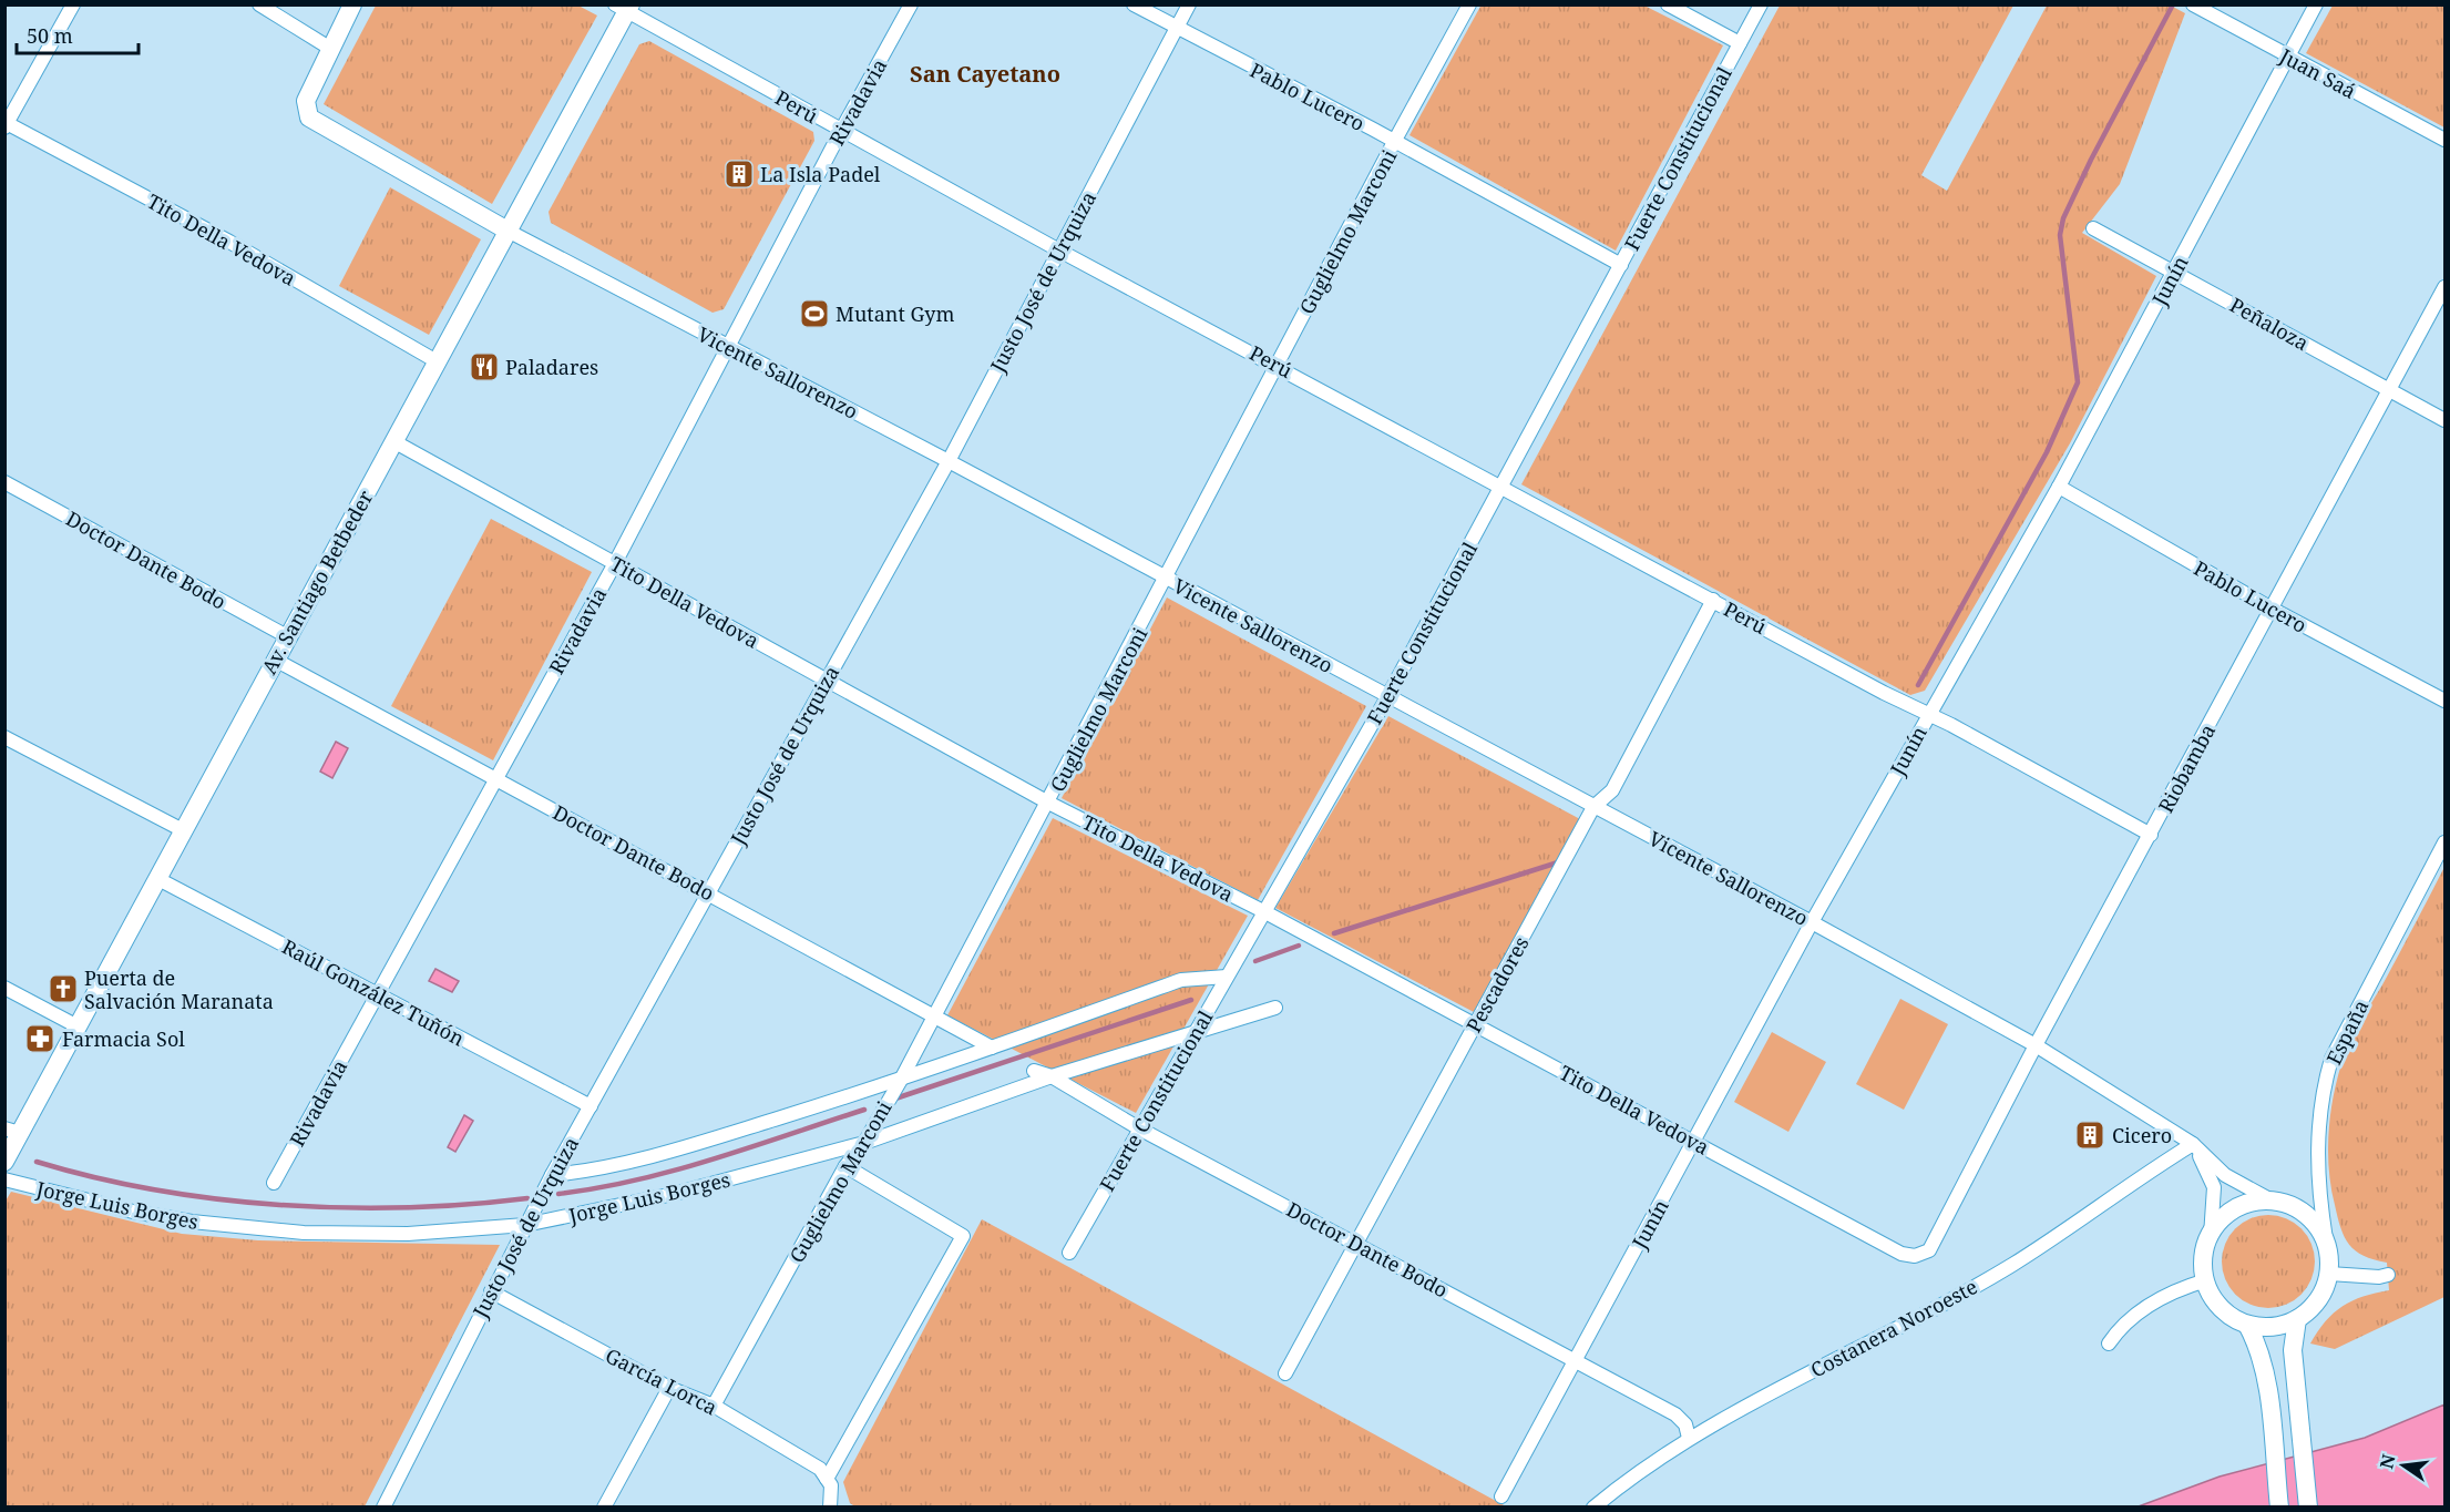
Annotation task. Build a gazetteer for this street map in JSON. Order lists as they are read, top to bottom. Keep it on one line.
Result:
{"streets":{"main road":["Vicente Sallorenzo","Av. Santiago Betbeder"],"street":["Juan Saá","Pablo Lucero","Rivadavia","Perú","Fuerte Constitucional","Guglielmo Marconi","Tito Della Vedova","Junín","Justo José de Urquiza","Peñaloza","Doctor Dante Bodo","Riobamba","Pescadores","Raúl González Tuñón","España","Jorge Luis Borges","Costanera Noroeste","García Lorca"]},"crossings":[["Juan Saá","Junín"],["Pablo Lucero","Fuerte Constitucional"],["Pablo Lucero","Guglielmo Marconi"],["Pablo Lucero","Junín"],["Pablo Lucero","Justo José de Urquiza"],["Pablo Lucero","Riobamba"],["Rivadavia","Perú"],["Rivadavia","Tito Della Vedova"],["Rivadavia","Vicente Sallorenzo"],["Rivadavia","Doctor Dante Bodo"],["Rivadavia","Raúl González Tuñón"],["Perú","Fuerte Constitucional"],["Perú","Guglielmo Marconi"],["Perú","Junín"],["Perú","Justo José de Urquiza"],["Perú","Av. Santiago Betbeder"],["Perú","Riobamba"],["Perú","Pescadores"],["Fuerte Constitucional","Tito Della Vedova"],["Fuerte Constitucional","Vicente Sallorenzo"],["Fuerte Constitucional","Doctor Dante Bodo"],["Fuerte Constitucional","Jorge Luis Borges"],["Guglielmo Marconi","Tito Della Vedova"],["Guglielmo Marconi","Vicente Sallorenzo"],["Guglielmo Marconi","Doctor Dante Bodo"],["Guglielmo Marconi","Jorge Luis Borges"],["Guglielmo Marconi","García Lorca"],["Tito Della Vedova","Junín"],["Tito Della Vedova","Justo José de Urquiza"],["Tito Della Vedova","Av. Santiago Betbeder"],["Tito Della Vedova","Riobamba"],["Tito Della Vedova","Pescadores"],["Junín","Peñaloza"],["Junín","Vicente Sallorenzo"],["Junín","Doctor Dante Bodo"],["Justo José de Urquiza","Vicente Sallorenzo"],["Justo José de Urquiza","Doctor Dante Bodo"],["Justo José de Urquiza","Raúl González Tuñón"],["Justo José de Urquiza","Jorge Luis Borges"],["Justo José de Urquiza","García Lorca"],["Peñaloza","Riobamba"],["Vicente Sallorenzo","Av. Santiago Betbeder"],["Vicente Sallorenzo","Riobamba"],["Vicente Sallorenzo","Pescadores"],["Vicente Sallorenzo","España"],["Vicente Sallorenzo","Costanera Noroeste"],["Doctor Dante Bodo","Av. Santiago Betbeder"],["Doctor Dante Bodo","Pescadores"],["Doctor Dante Bodo","Jorge Luis Borges"],["Doctor Dante Bodo","Costanera Noroeste"],["Av. Santiago Betbeder","Raúl González Tuñón"]],"districts":["San Cayetano"],"places":{"building":["La Isla Padel","Cicero"],"sports":["Mutant Gym"],"restaurant":["Paladares"],"church":["Puerta de Salvación Maranata"],"pharmacy":["Farmacia Sol"]},"scale_bar":"50 m","north":"left"}
